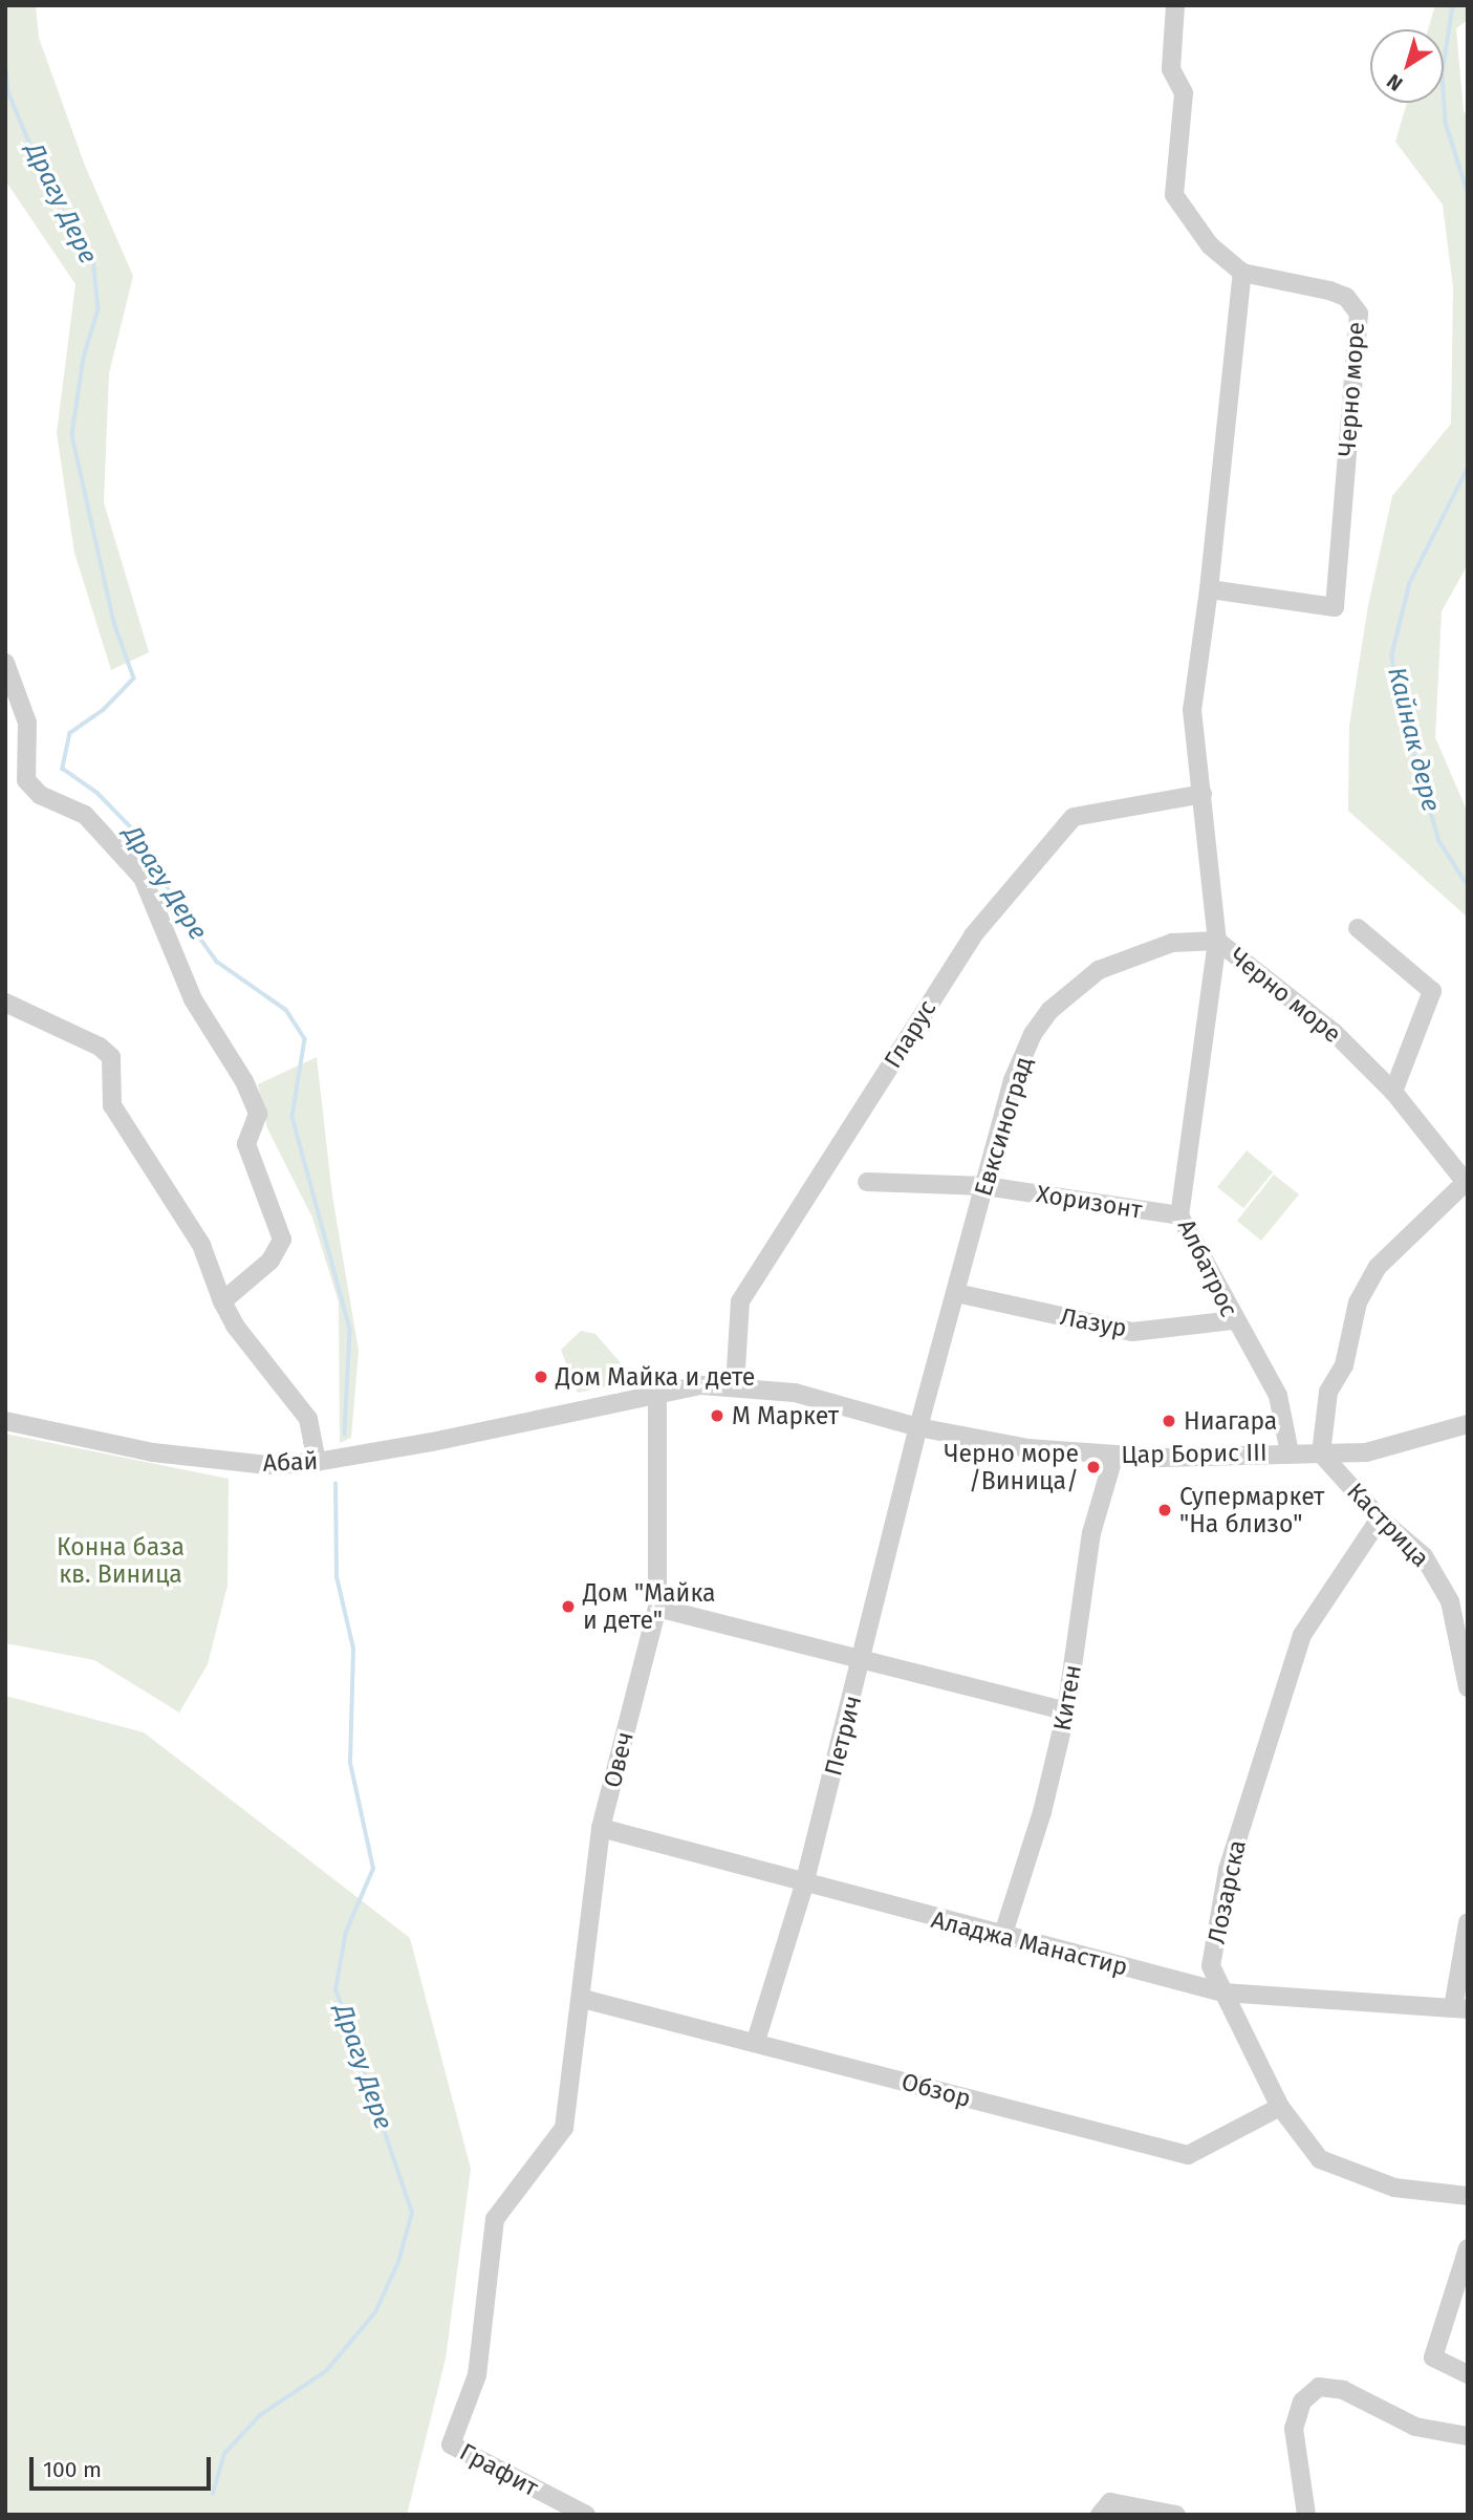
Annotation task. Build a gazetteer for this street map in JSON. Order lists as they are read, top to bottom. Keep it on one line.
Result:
{"streets":{"street":["Черно море","Гларус","Евксиноград","Хоризонт","Албатрос","Лазур","Цар Борис III","Абай","Кастрица","Китен","Петрич","Овеч","Лозарска","Аладжа Манастир","Обзор","Графит"]},"crossings":[["Черно море","Гларус"],["Черно море","Евксиноград"],["Черно море","Албатрос"],["Гларус","Цар Борис III"],["Евксиноград","Хоризонт"],["Евксиноград","Албатрос"],["Евксиноград","Лазур"],["Евксиноград","Цар Борис III"],["Евксиноград","Петрич"],["Хоризонт","Албатрос"],["Албатрос","Лазур"],["Албатрос","Цар Борис III"],["Цар Борис III","Абай"],["Цар Борис III","Кастрица"],["Цар Борис III","Китен"],["Цар Борис III","Петрич"],["Цар Борис III","Овеч"],["Кастрица","Лозарска"],["Китен","Аладжа Манастир"],["Петрич","Аладжа Манастир"],["Петрич","Обзор"],["Овеч","Аладжа Манастир"],["Овеч","Обзор"],["Овеч","Графит"],["Лозарска","Аладжа Манастир"],["Лозарска","Обзор"]],"water":["Драгу Дере","Кайнак дере"],"parks":["Конна база кв. Виница"],"places":["Дом Майка и дете","М Маркет","Ниагара","Черно море /Виница/","Супермаркет \"На близо\"","Дом \"Майка и дете\""],"scale_bar":"100 m","north":"bottom left"}
